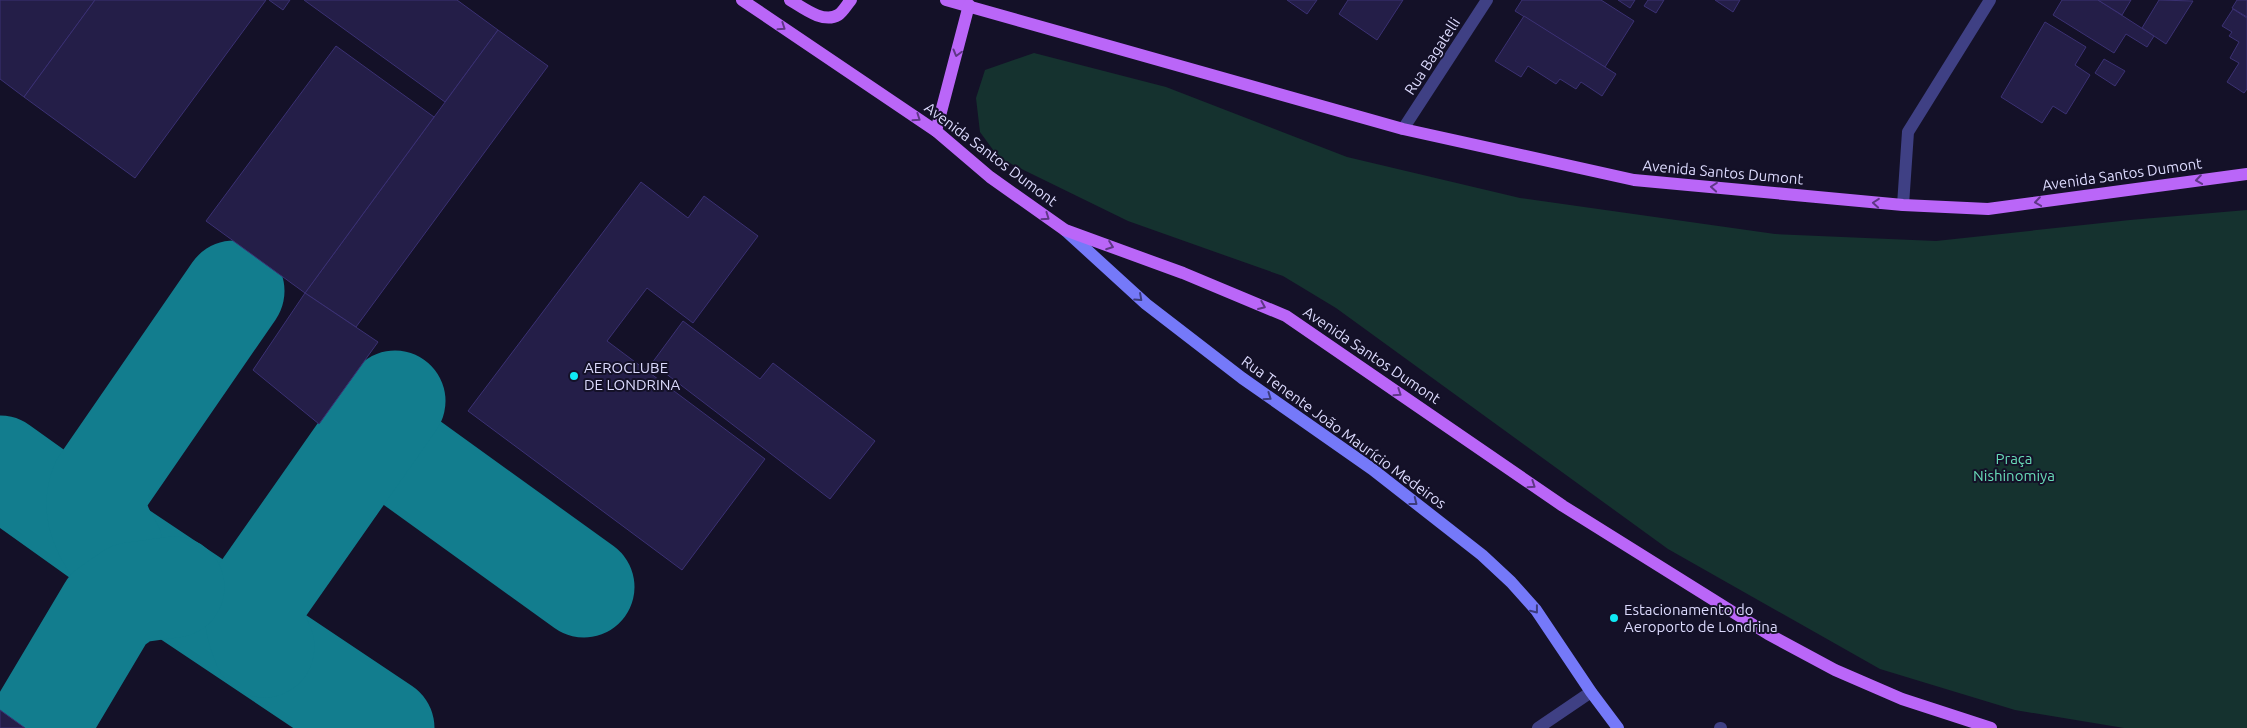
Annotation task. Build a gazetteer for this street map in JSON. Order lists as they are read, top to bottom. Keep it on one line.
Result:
{"streets":{"main road":["Avenida Santos Dumont"],"street":["Rua Bagatelli","Rua Tenente João Maurício Medeiros"]},"crossings":[["Rua Bagatelli","Avenida Santos Dumont"],["Avenida Santos Dumont","Rua Tenente João Maurício Medeiros"]],"one_way":["Rua Tenente João Maurício Medeiros"],"parks":["Praça Nishinomiya"],"places":["AEROCLUBE DE LONDRINA","Estacionamento do Aeroporto de Londrina"]}
